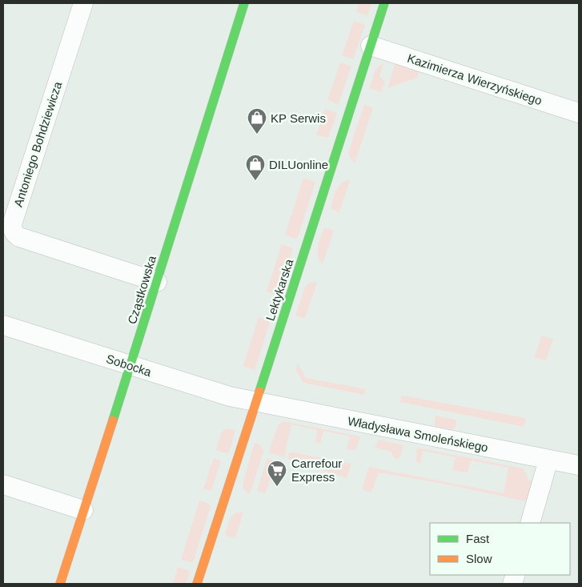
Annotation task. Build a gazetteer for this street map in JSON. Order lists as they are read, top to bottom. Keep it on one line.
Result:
{"streets":{"street":["Kazimierza Wierzyńskiego","Antoniego Bohdziewicza","Cząstkowska","Lektykarska","Sobocka","Władysława Smoleńskiego"]},"crossings":[["Kazimierza Wierzyńskiego","Lektykarska"],["Antoniego Bohdziewicza","Cząstkowska"],["Cząstkowska","Sobocka"],["Lektykarska","Sobocka"],["Lektykarska","Władysława Smoleńskiego"],["Sobocka","Władysława Smoleńskiego"]],"places":{"shop":["KP Serwis","DILUonline"],"supermarket":["Carrefour Express"]},"legend":["Fast","Slow"]}
